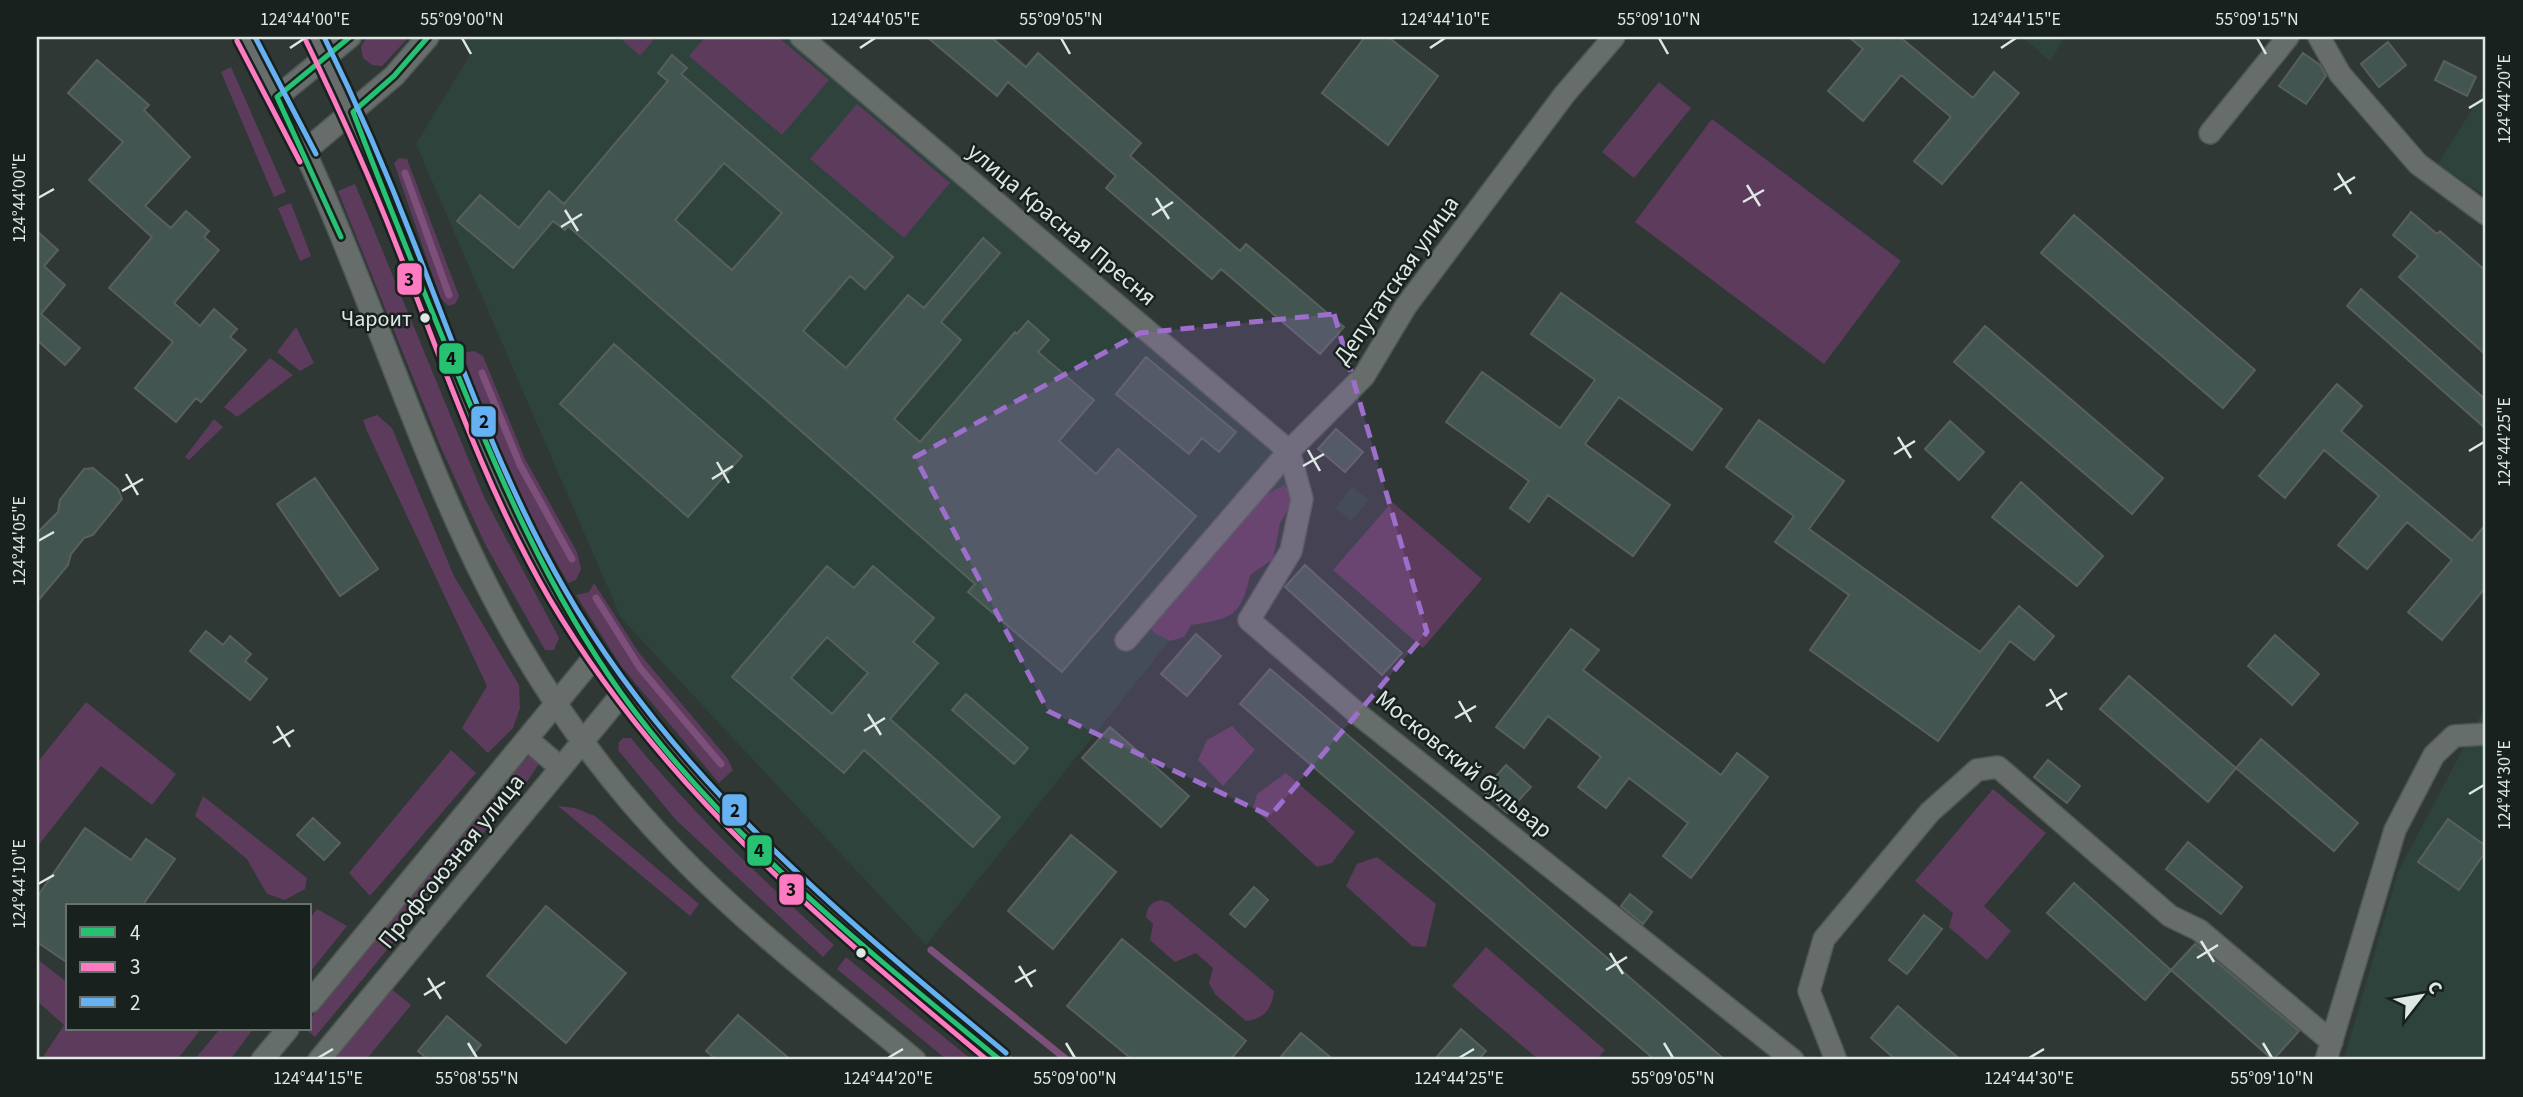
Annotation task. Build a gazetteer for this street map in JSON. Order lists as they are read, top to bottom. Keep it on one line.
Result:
{"streets":{"street":["улица Красная Пресня","Депутатская улица","Московский бульвар","Профсоюзная улица"]},"crossings":[["улица Красная Пресня","Депутатская улица"],["улица Красная Пресня","Московский бульвар"],["Депутатская улица","Московский бульвар"]],"places":["Чароит"],"lines":["transit line 4","transit line 2","transit line 3"],"legend":["4","3","2"],"north":"top right","coordinates":["124°44'00\"E","55°09'00\"N","124°44'05\"E","55°09'05\"N","124°44'10\"E","55°09'10\"N","124°44'15\"E","55°09'15\"N","124°44'20\"E","124°44'25\"E","124°44'30\"E","55°08'55\"N"]}
